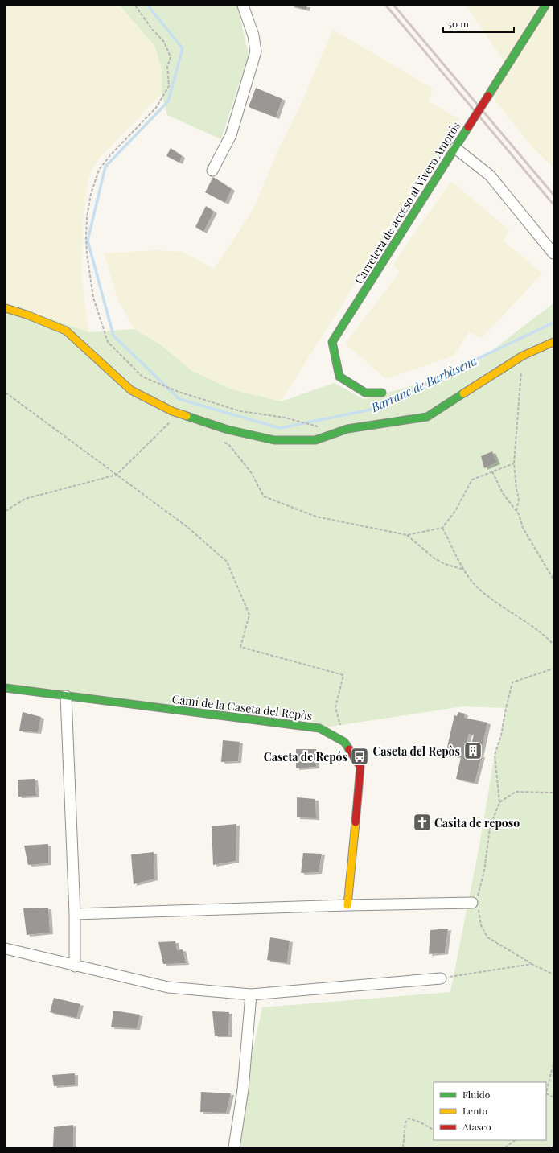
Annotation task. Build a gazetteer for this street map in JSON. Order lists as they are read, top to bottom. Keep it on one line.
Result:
{"streets":{"street":["Carretera de acceso al Vivero Amorós","Camí de la Caseta del Repòs"]},"water":["Barranc de Barbàsena"],"places":{"building":["Caseta del Repòs"],"bus stop":["Caseta de Repós"],"church":["Casita de reposo"]},"legend":["Fluido","Lento","Atasco"],"scale_bar":"50 m"}
